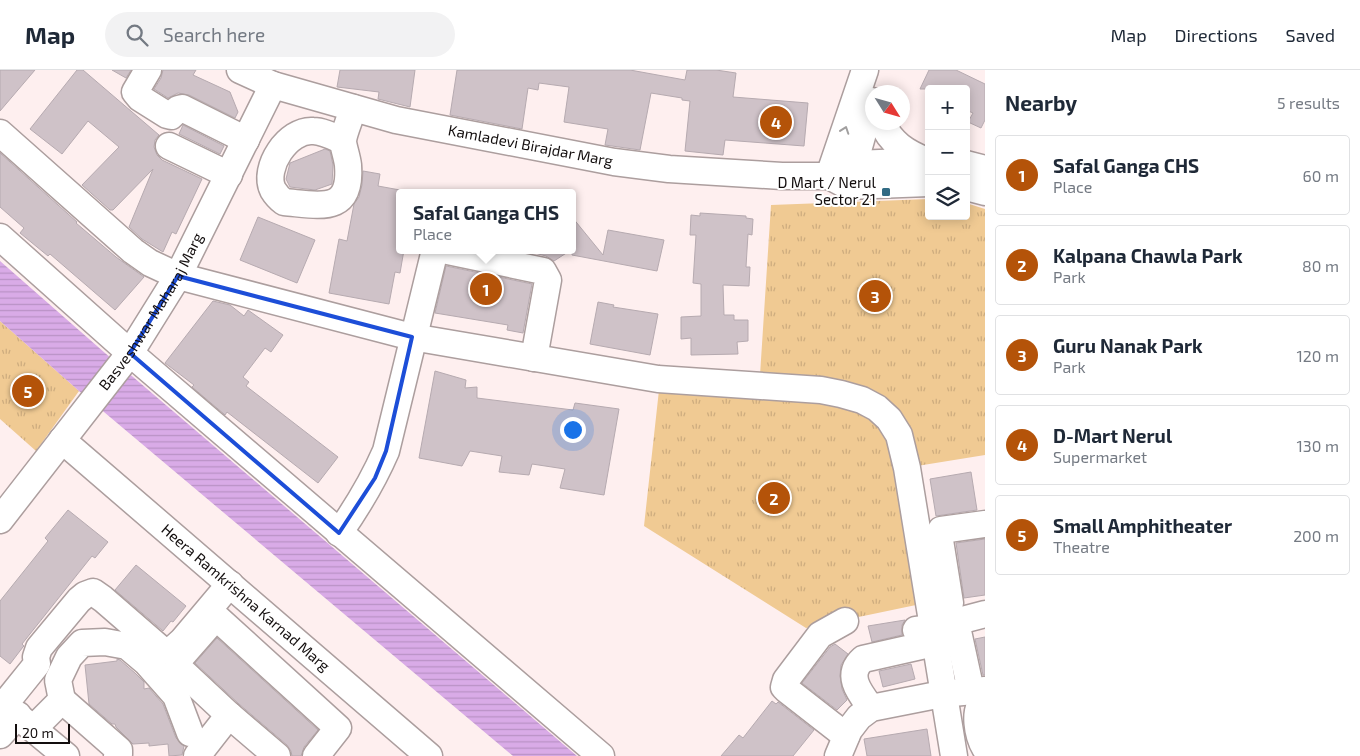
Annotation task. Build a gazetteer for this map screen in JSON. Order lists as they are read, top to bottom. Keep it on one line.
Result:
{"streets":{"street":["Kamladevi Birajdar Marg","Basveshwar Maharaj Marg","Heera Ramkrishna Karnad Marg"]},"crossings":[["Kamladevi Birajdar Marg","Basveshwar Maharaj Marg"],["Basveshwar Maharaj Marg","Heera Ramkrishna Karnad Marg"]],"places":{"transit":["D Mart / Nerul Sector 21"]},"scale_bar":"20 m","north":"bottom right","page":{"header":"Map","search":"Search here","nav":["Map","Directions","Saved"],"heading":["Nearby","5 results"],"map_buttons":["+","−"],"pins":["4","1","3","5","2"],"list":[{"mark":"1","name":"Safal Ganga CHS","note":"Place","value":"60 m"},{"mark":"2","name":"Kalpana Chawla Park","note":"Park","value":"80 m"},{"mark":"3","name":"Guru Nanak Park","note":"Park","value":"120 m"},{"mark":"4","name":"D-Mart Nerul","note":"Supermarket","value":"130 m"},{"mark":"5","name":"Small Amphitheater","note":"Theatre","value":"200 m"}],"popup":["Safal Ganga CHS","Place"],"scale":"20 m"}}
